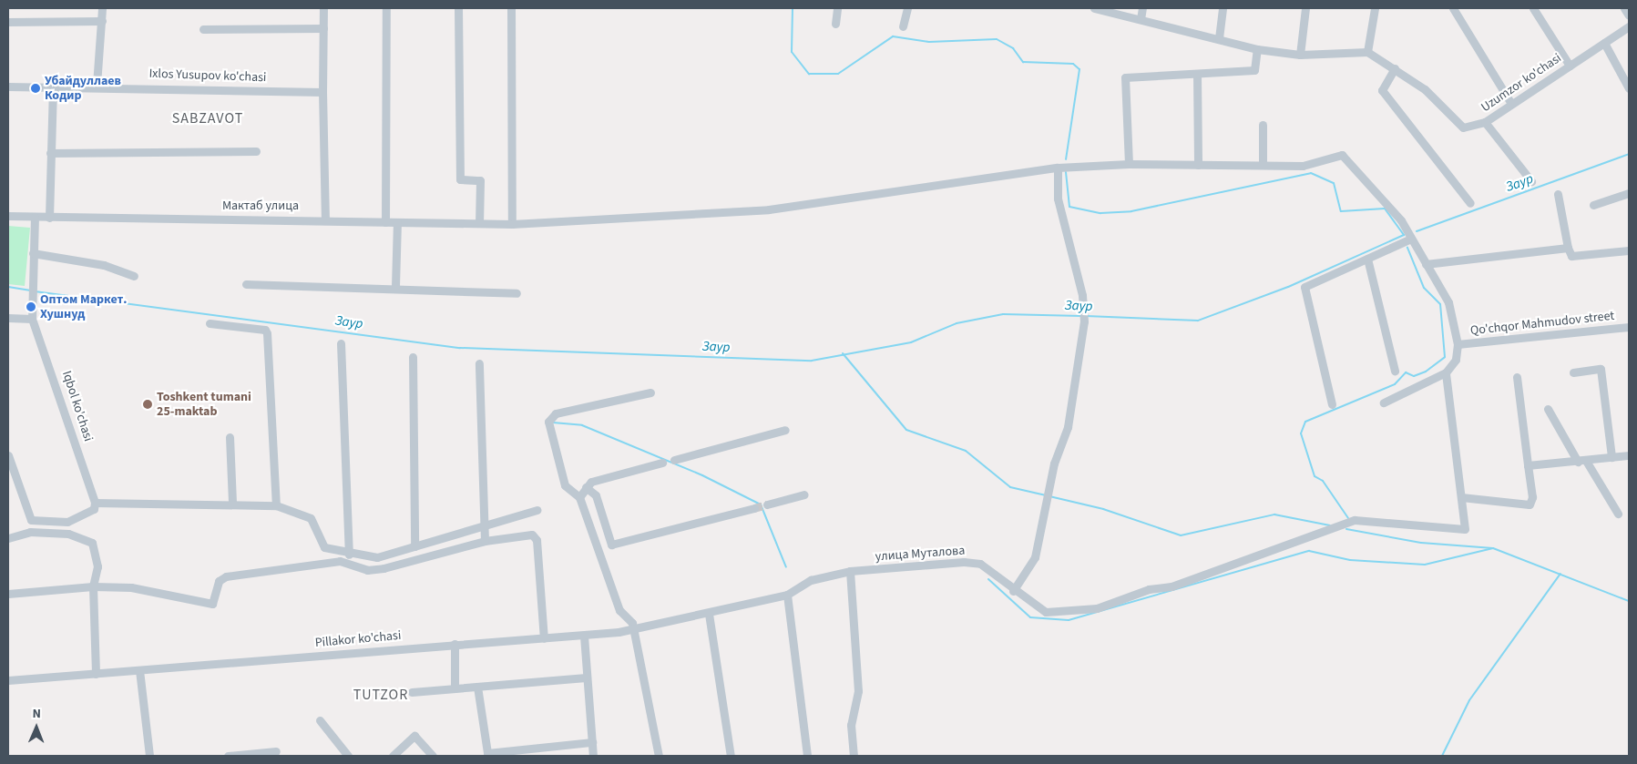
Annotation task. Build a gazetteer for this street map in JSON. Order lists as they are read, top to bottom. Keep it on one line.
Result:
{"streets":{"street":["Ixlos Yusupov ko'chasi","Uzumzor ko'chasi","Мактаб улица","Qo'chqor Mahmudov street","Iqbol ko'chasi","улица Муталова","Pillakor ko'chasi"]},"crossings":[["Мактаб улица","Iqbol ko'chasi"],["улица Муталова","Pillakor ko'chasi"]],"districts":["SABZAVOT","TUTZOR"],"water":["Заур"],"places":["Убайдуллаев Кодир","Оптом Маркет. Хушнуд","Toshkent tumani 25-maktab"],"north":"top"}
